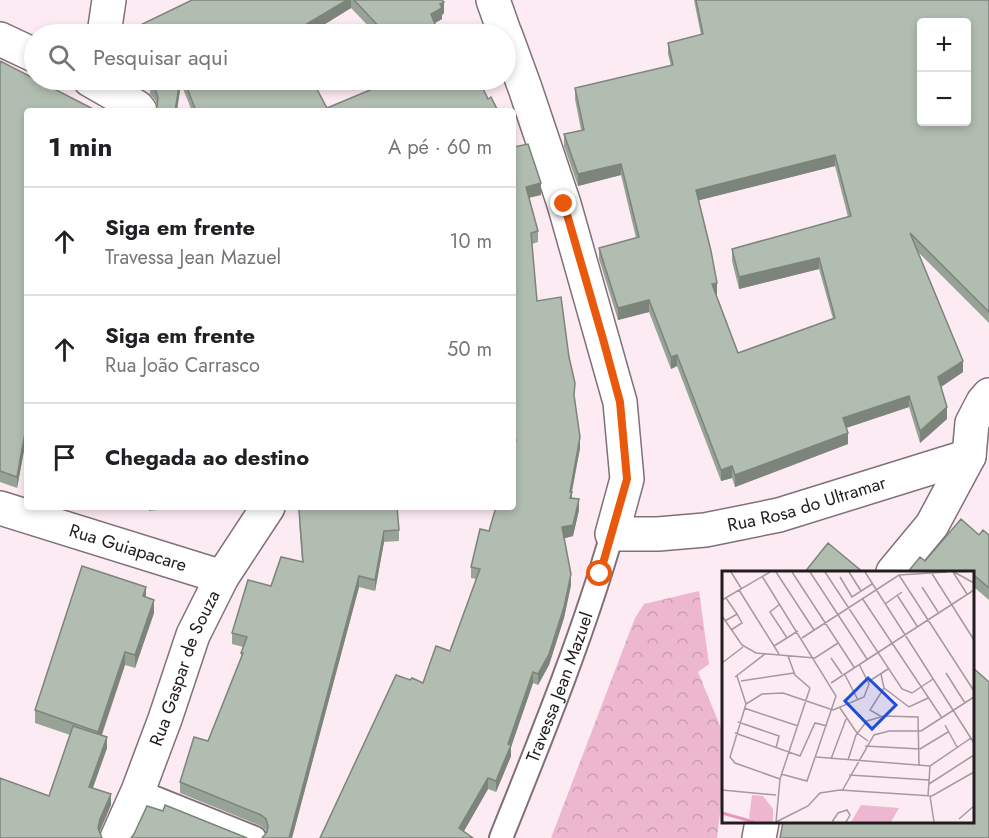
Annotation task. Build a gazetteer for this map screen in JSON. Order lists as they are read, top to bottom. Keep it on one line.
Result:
{"streets":{"street":["Rua Rosa do Ultramar","Rua Guiapacare","Rua Gaspar de Souza"],"lane":["Travessa Jean Mazuel"]},"crossings":[["Rua Rosa do Ultramar","Travessa Jean Mazuel"],["Rua Guiapacare","Rua Gaspar de Souza"]],"page":{"map_buttons":["+","−"],"search":"Pesquisar aqui","heading":["1 min","A pé · 60 m"],"list":[["Siga em frente","Travessa Jean Mazuel","10 m"],["Siga em frente","Rua João Carrasco","50 m"],"Chegada ao destino"]}}
